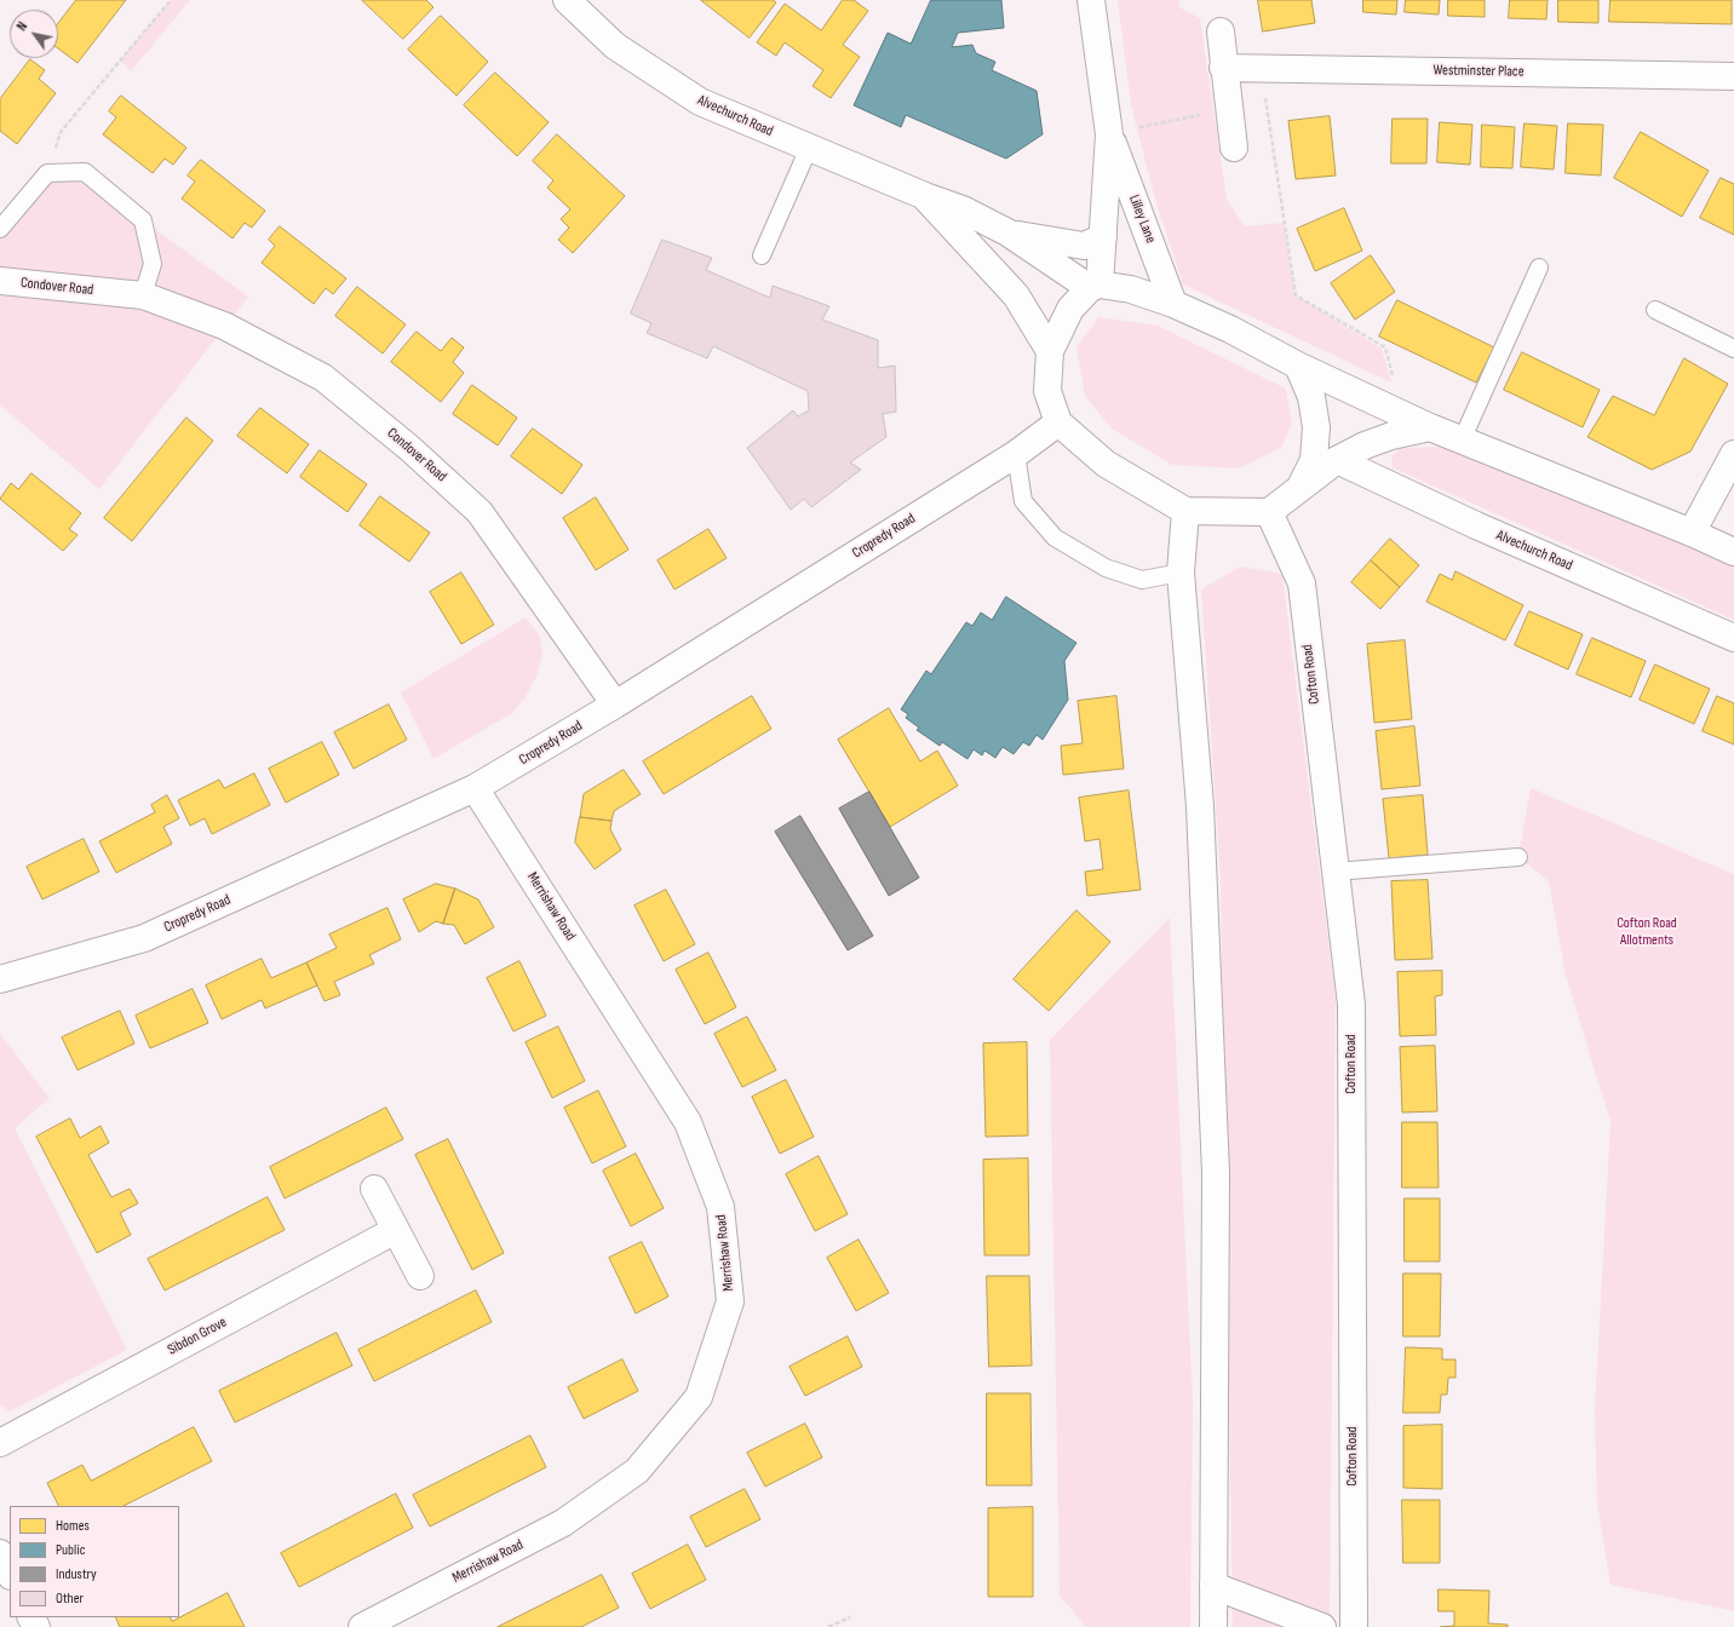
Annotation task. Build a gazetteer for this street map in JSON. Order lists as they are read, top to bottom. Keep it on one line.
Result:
{"streets":{"street":["Westminster Place","Alvechurch Road","Lilley Lane","Condover Road","Cropredy Road","Cofton Road","Merrishaw Road","Sibdon Grove"]},"crossings":[["Alvechurch Road","Lilley Lane"],["Condover Road","Cropredy Road"],["Cropredy Road","Merrishaw Road"]],"parks":["Cofton Road Allotments"],"legend":["Homes","Public","Industry","Other"],"north":"top left"}
